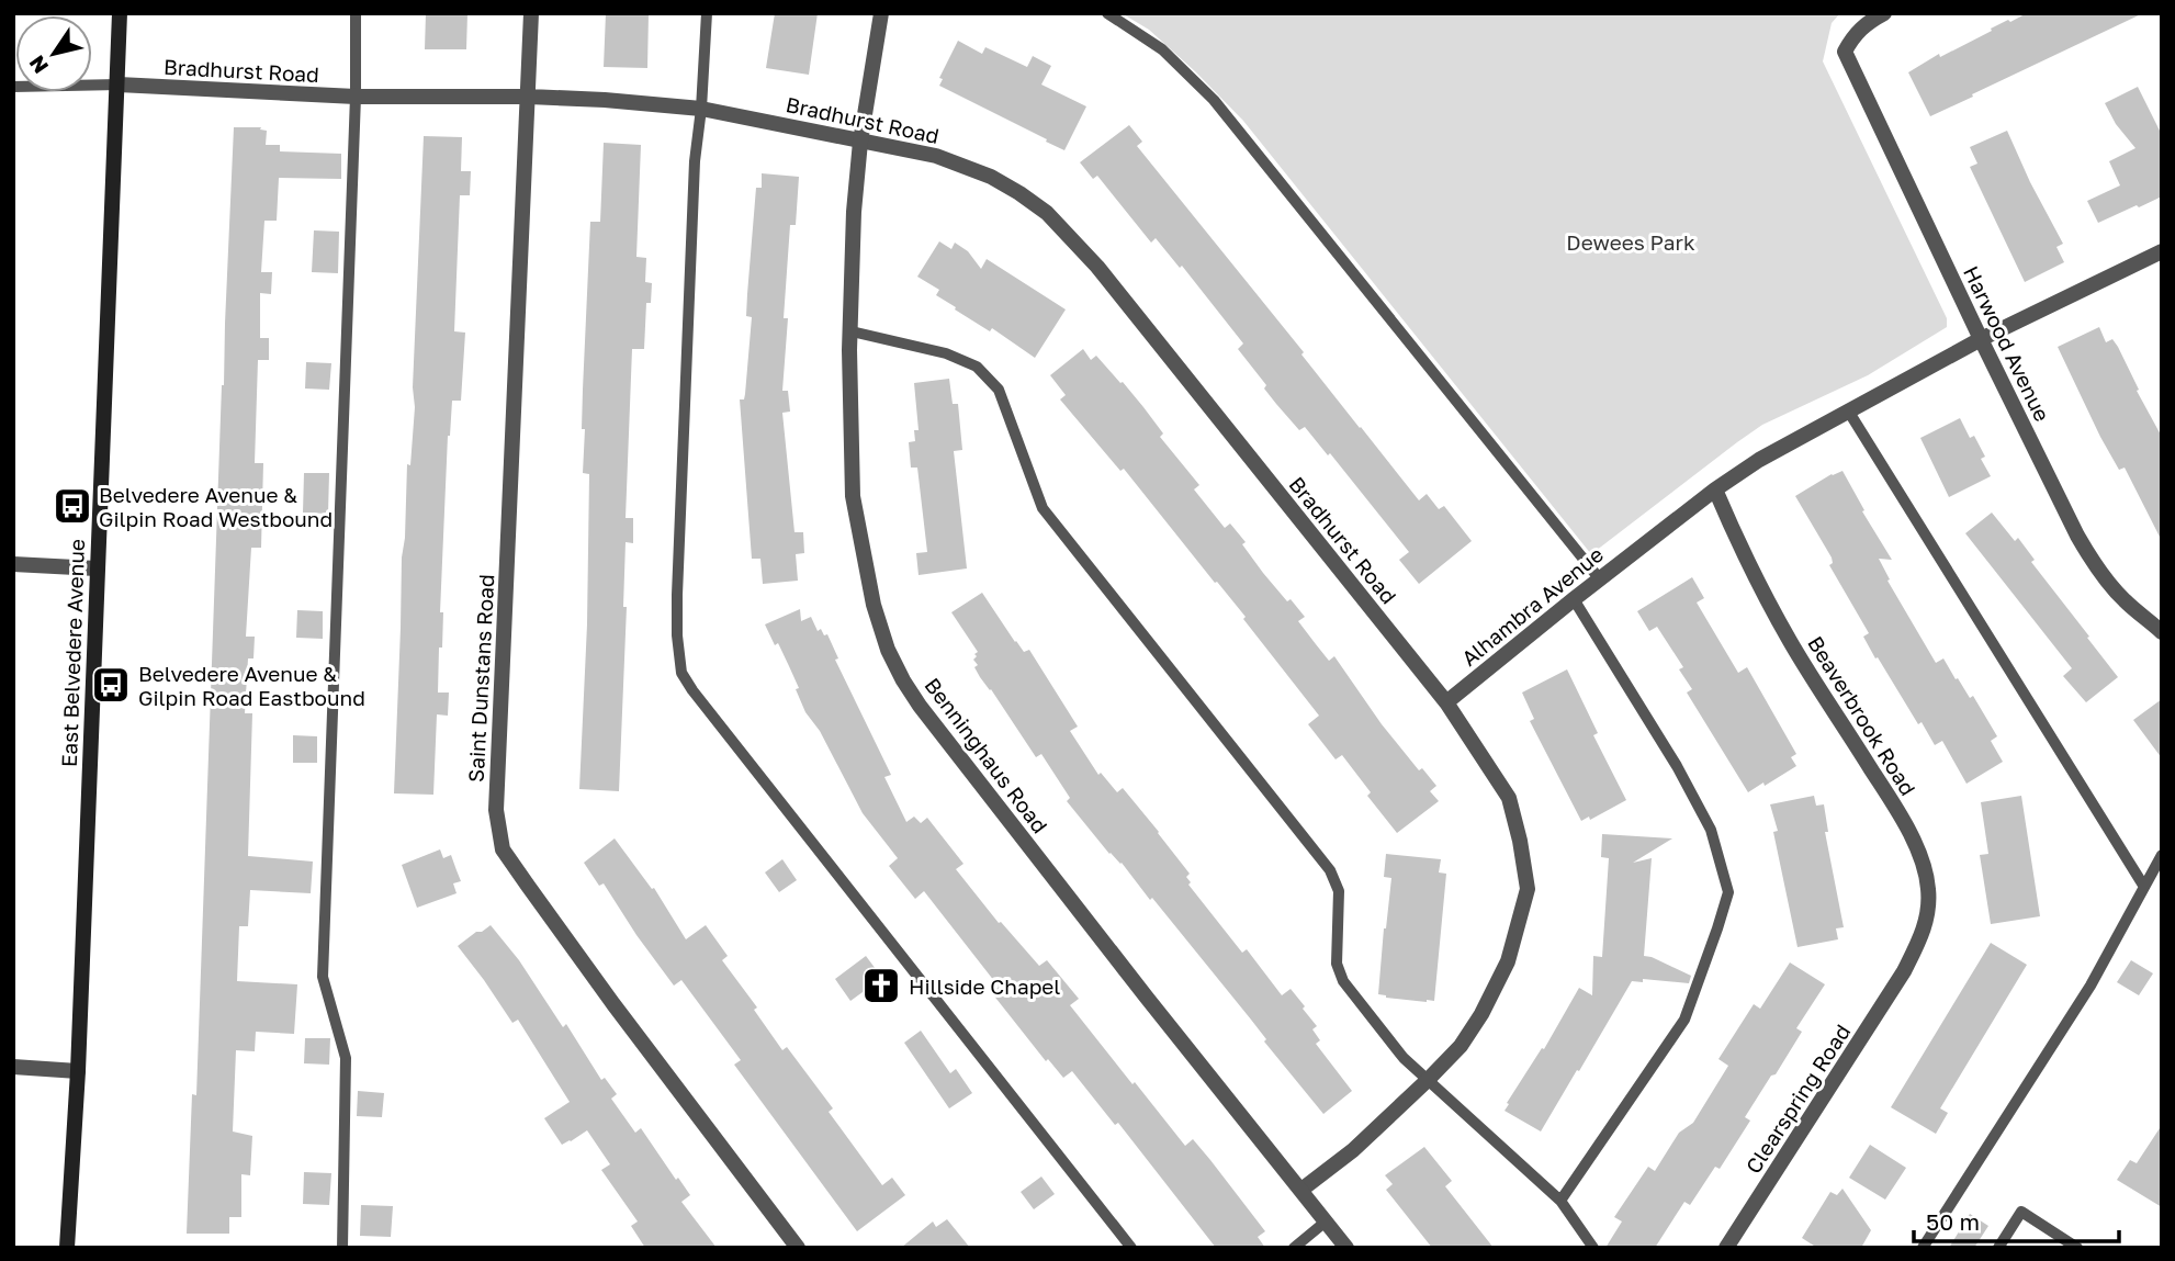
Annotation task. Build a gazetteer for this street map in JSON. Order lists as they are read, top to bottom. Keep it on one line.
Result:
{"streets":{"main road":["East Belvedere Avenue"],"street":["Bradhurst Road","Harwood Avenue","Alhambra Avenue","Saint Dunstans Road","Beaverbrook Road","Benninghaus Road","Clearspring Road"]},"crossings":[["Bradhurst Road","Alhambra Avenue"],["Bradhurst Road","East Belvedere Avenue"],["Bradhurst Road","Saint Dunstans Road"],["Bradhurst Road","Benninghaus Road"],["Harwood Avenue","Alhambra Avenue"],["Alhambra Avenue","Beaverbrook Road"],["Beaverbrook Road","Clearspring Road"]],"parks":["Dewees Park"],"places":{"bus stop":["Belvedere Avenue & Gilpin Road Westbound","Belvedere Avenue & Gilpin Road Eastbound"],"church":["Hillside Chapel"]},"scale_bar":"50 m","north":"bottom left"}
